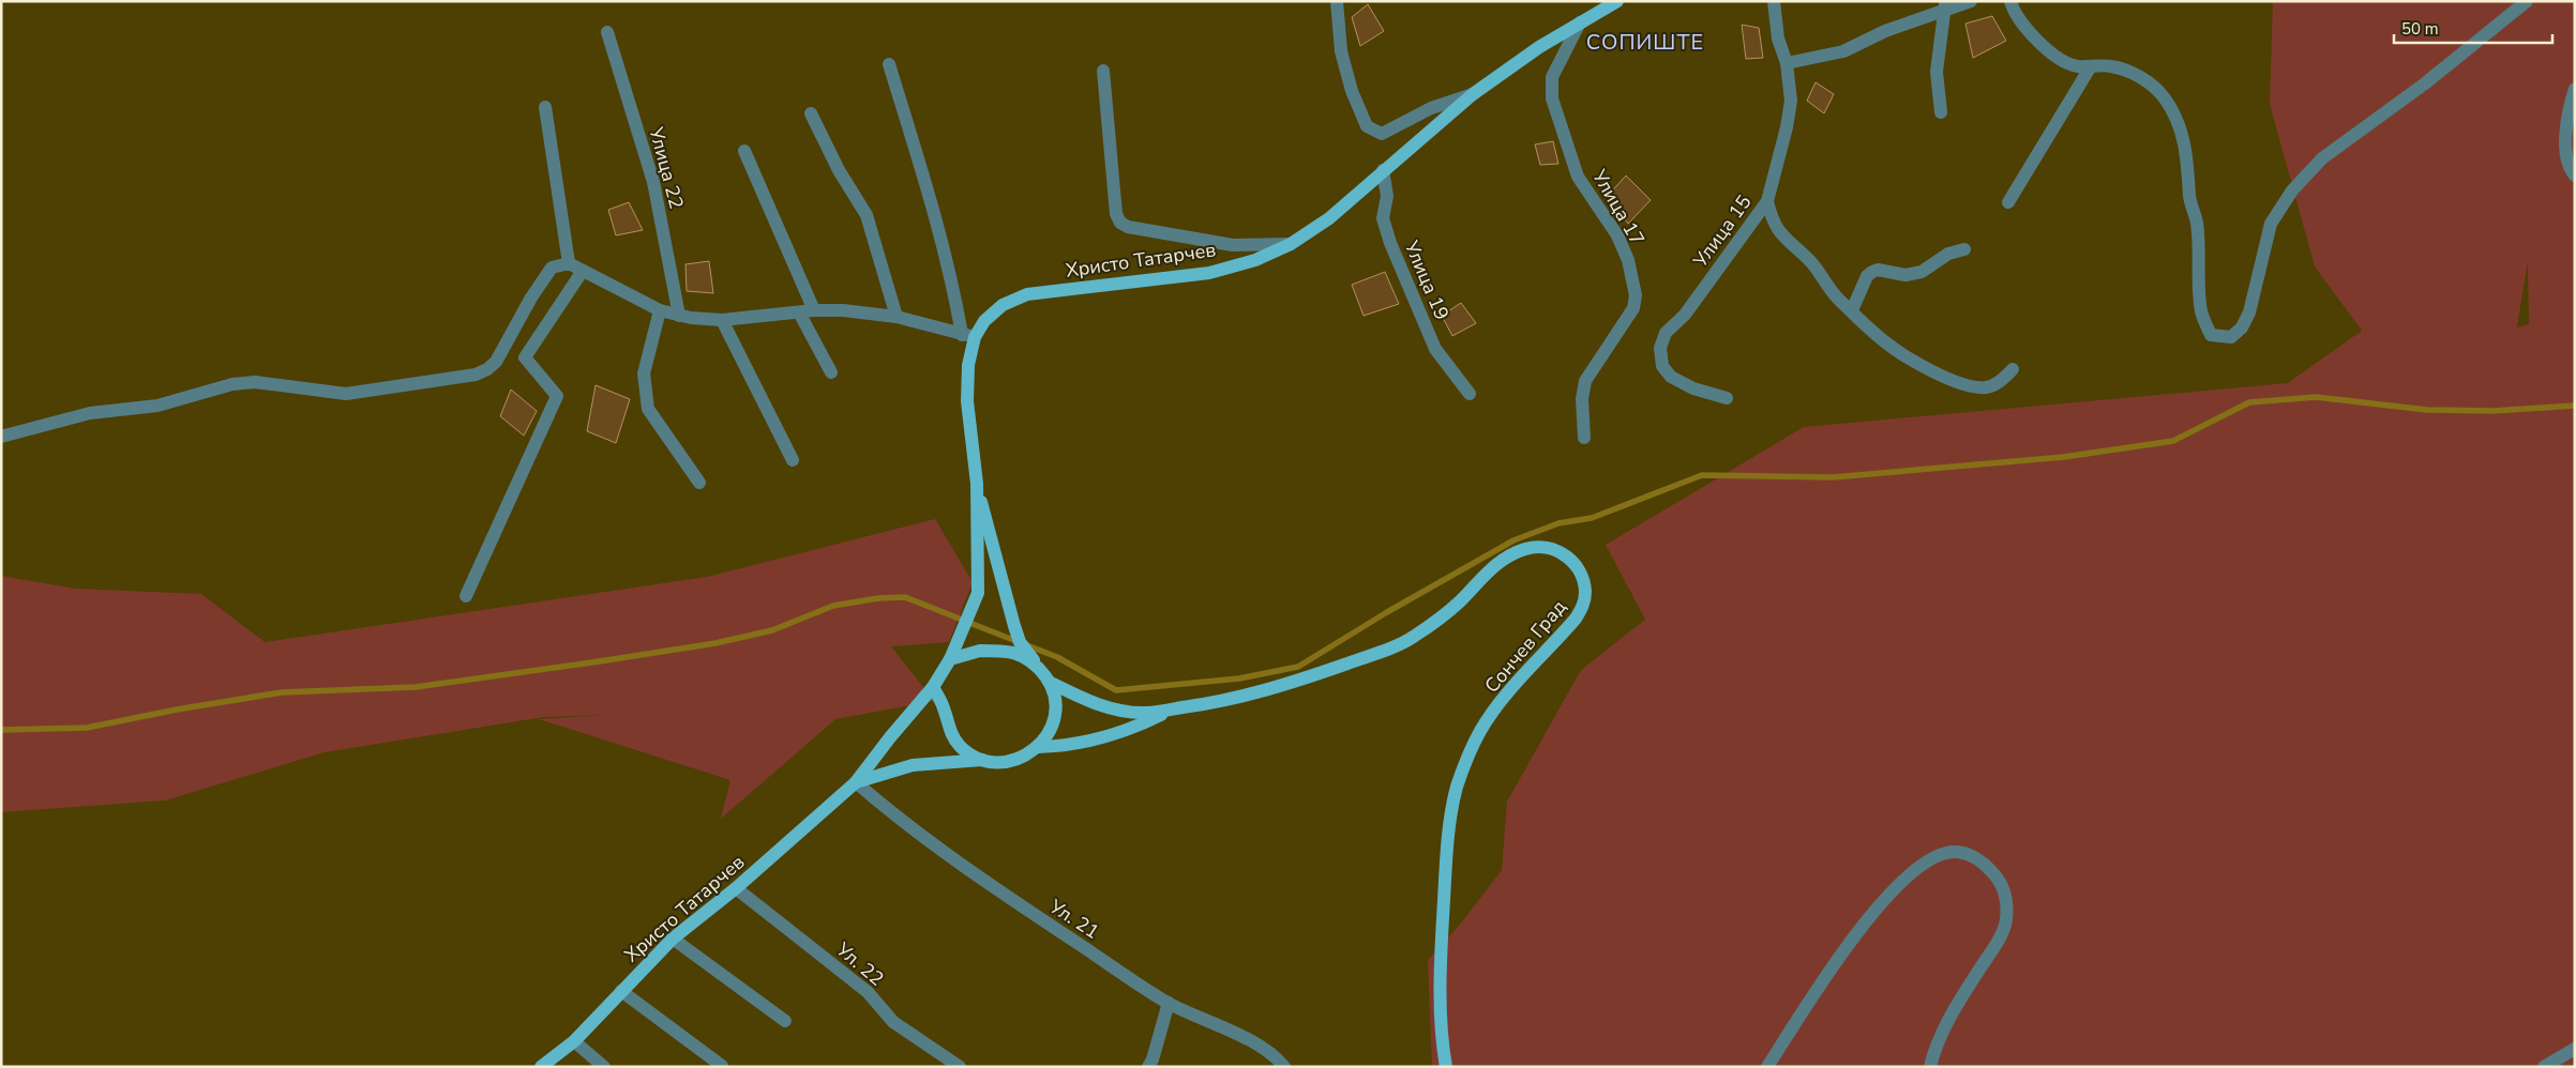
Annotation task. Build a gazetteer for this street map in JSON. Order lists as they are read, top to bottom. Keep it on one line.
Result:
{"streets":{"main road":["Христо Татарчев","Сончев Град"],"street":["Улица 22","Улица 17","Улица 15","Улица 19","Ул. 21","Ул. 22"]},"crossings":[["Улица 17","Христо Татарчев"],["Христо Татарчев","Улица 19"],["Христо Татарчев","Ул. 21"],["Христо Татарчев","Ул. 22"]],"districts":["СОПИШТЕ"],"scale_bar":"50 m"}
